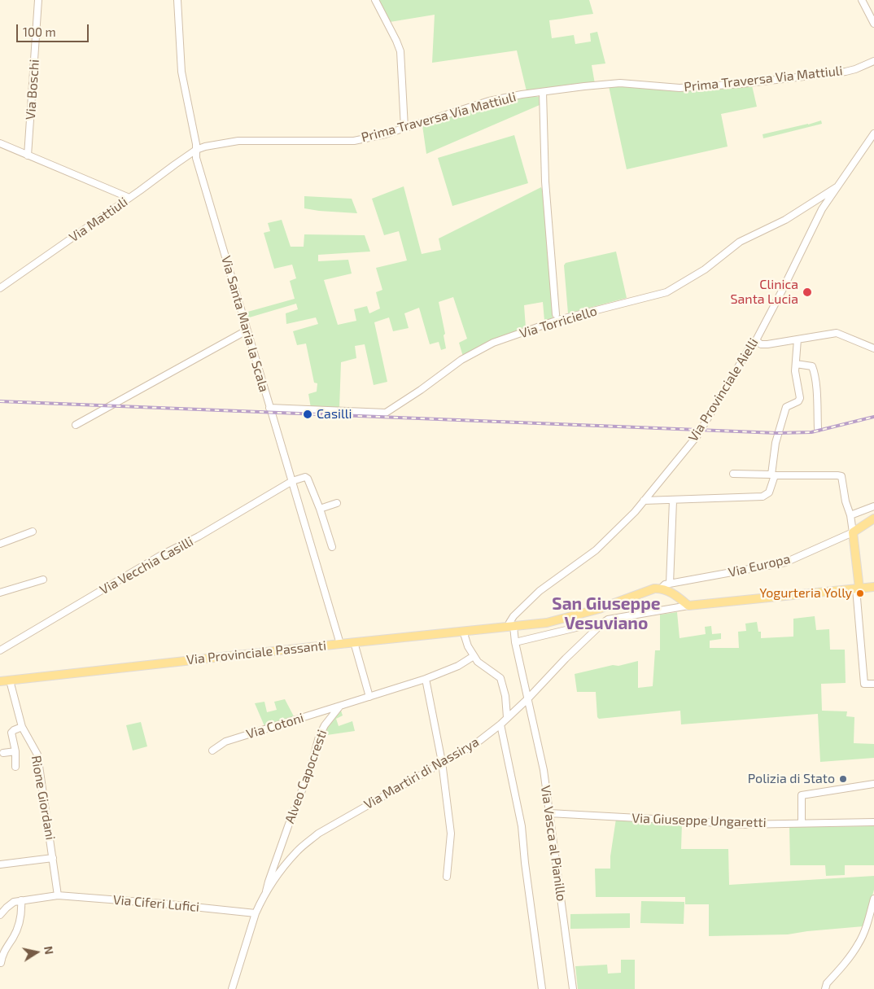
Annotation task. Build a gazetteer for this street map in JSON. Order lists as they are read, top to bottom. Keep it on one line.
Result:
{"streets":{"main road":["Via Europa","Via Provinciale Passanti"],"street":["Prima Traversa Via Mattiuli","Via Boschi","Via Mattiuli","Via Torriciello","Via Santa Maria la Scala","Via Provinciale Aielli","Via Vecchia Casilli","Via Cotoni","Via Martiri di Nassirya","Alveo Capocresti","Rione Giordani","Via Giuseppe Ungaretti","Via Vasca al Pianillo","Via Ciferi Lufici"]},"crossings":[["Prima Traversa Via Mattiuli","Via Mattiuli"],["Prima Traversa Via Mattiuli","Via Torriciello"],["Prima Traversa Via Mattiuli","Via Santa Maria la Scala"],["Via Mattiuli","Via Santa Maria la Scala"],["Via Torriciello","Via Santa Maria la Scala"],["Via Torriciello","Via Provinciale Aielli"],["Via Santa Maria la Scala","Via Vecchia Casilli"],["Via Santa Maria la Scala","Via Provinciale Passanti"],["Via Provinciale Aielli","Via Provinciale Passanti"],["Via Provinciale Aielli","Via Vasca al Pianillo"],["Via Europa","Via Provinciale Passanti"],["Via Provinciale Passanti","Rione Giordani"],["Via Provinciale Passanti","Via Vasca al Pianillo"],["Via Cotoni","Alveo Capocresti"],["Via Martiri di Nassirya","Alveo Capocresti"],["Via Martiri di Nassirya","Via Vasca al Pianillo"],["Via Martiri di Nassirya","Via Ciferi Lufici"],["Rione Giordani","Via Ciferi Lufici"],["Via Giuseppe Ungaretti","Via Vasca al Pianillo"]],"districts":["San Giuseppe Vesuviano"],"places":["Clinica Santa Lucia","Casilli","Yogurteria Yolly","Polizia di Stato"],"scale_bar":"100 m","north":"right"}
